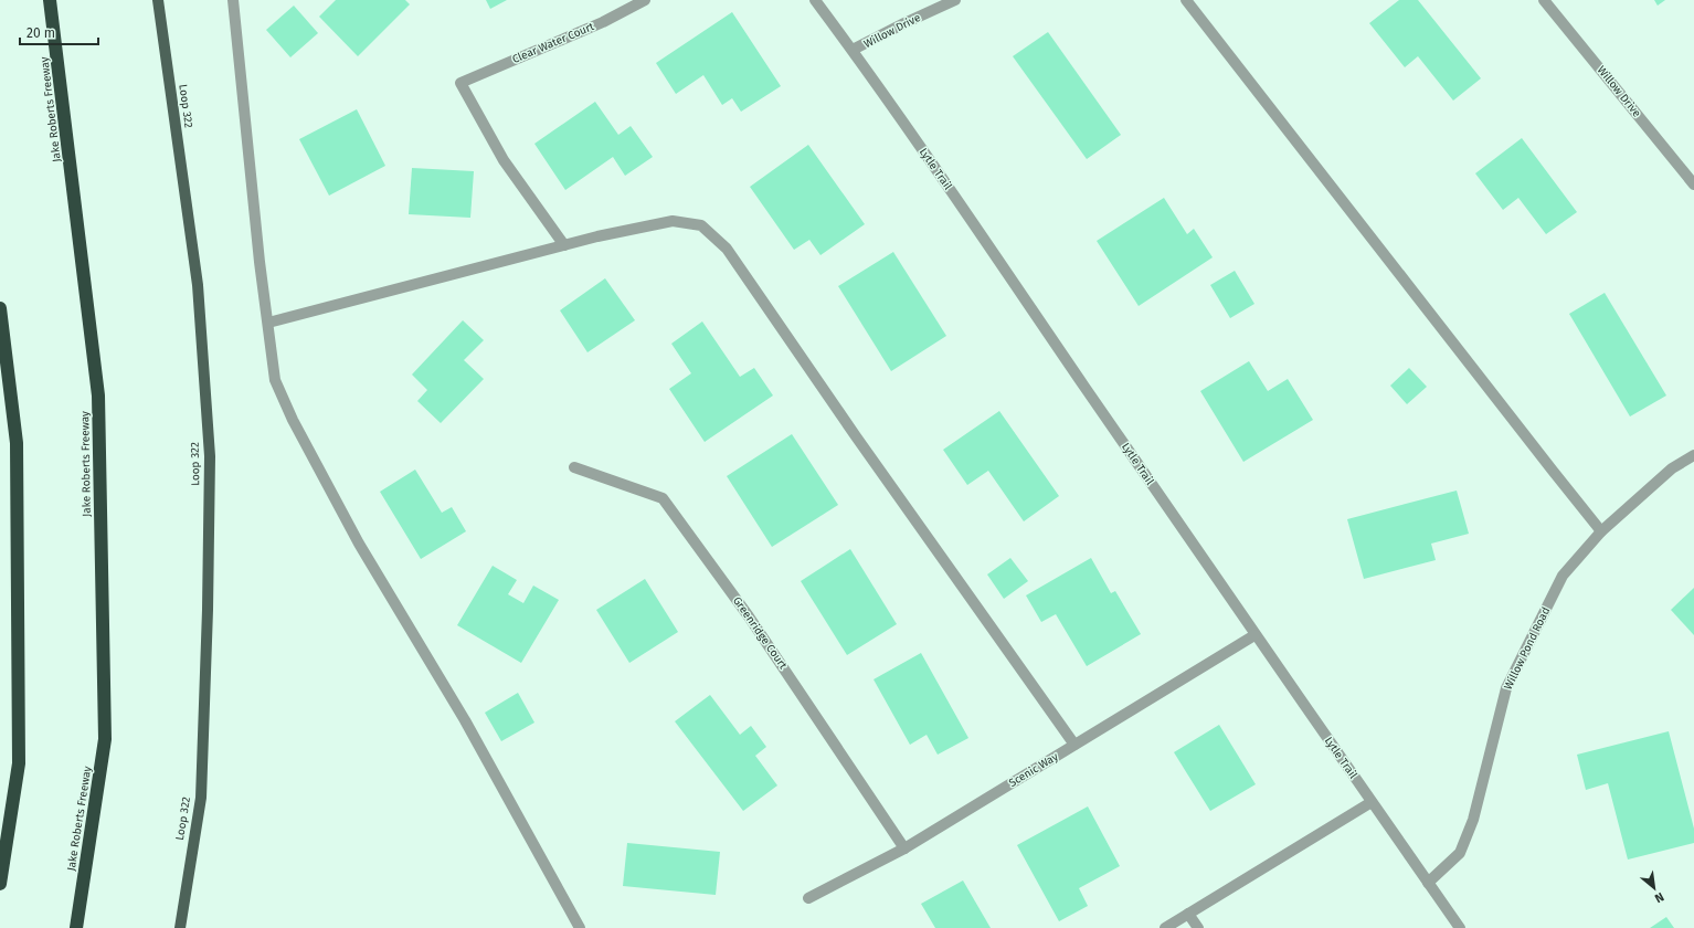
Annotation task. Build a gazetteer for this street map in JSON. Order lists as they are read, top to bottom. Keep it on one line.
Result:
{"streets":{"highway":["Jake Roberts Freeway"],"main road":["Loop 322"],"street":["Willow Drive","Clear Water Court","Lytle Trail","Greenridge Court","Willow Pond Road","Scenic Way"]},"crossings":[["Willow Drive","Lytle Trail"],["Lytle Trail","Willow Pond Road"],["Lytle Trail","Scenic Way"],["Greenridge Court","Scenic Way"]],"scale_bar":"20 m","north":"bottom right"}
